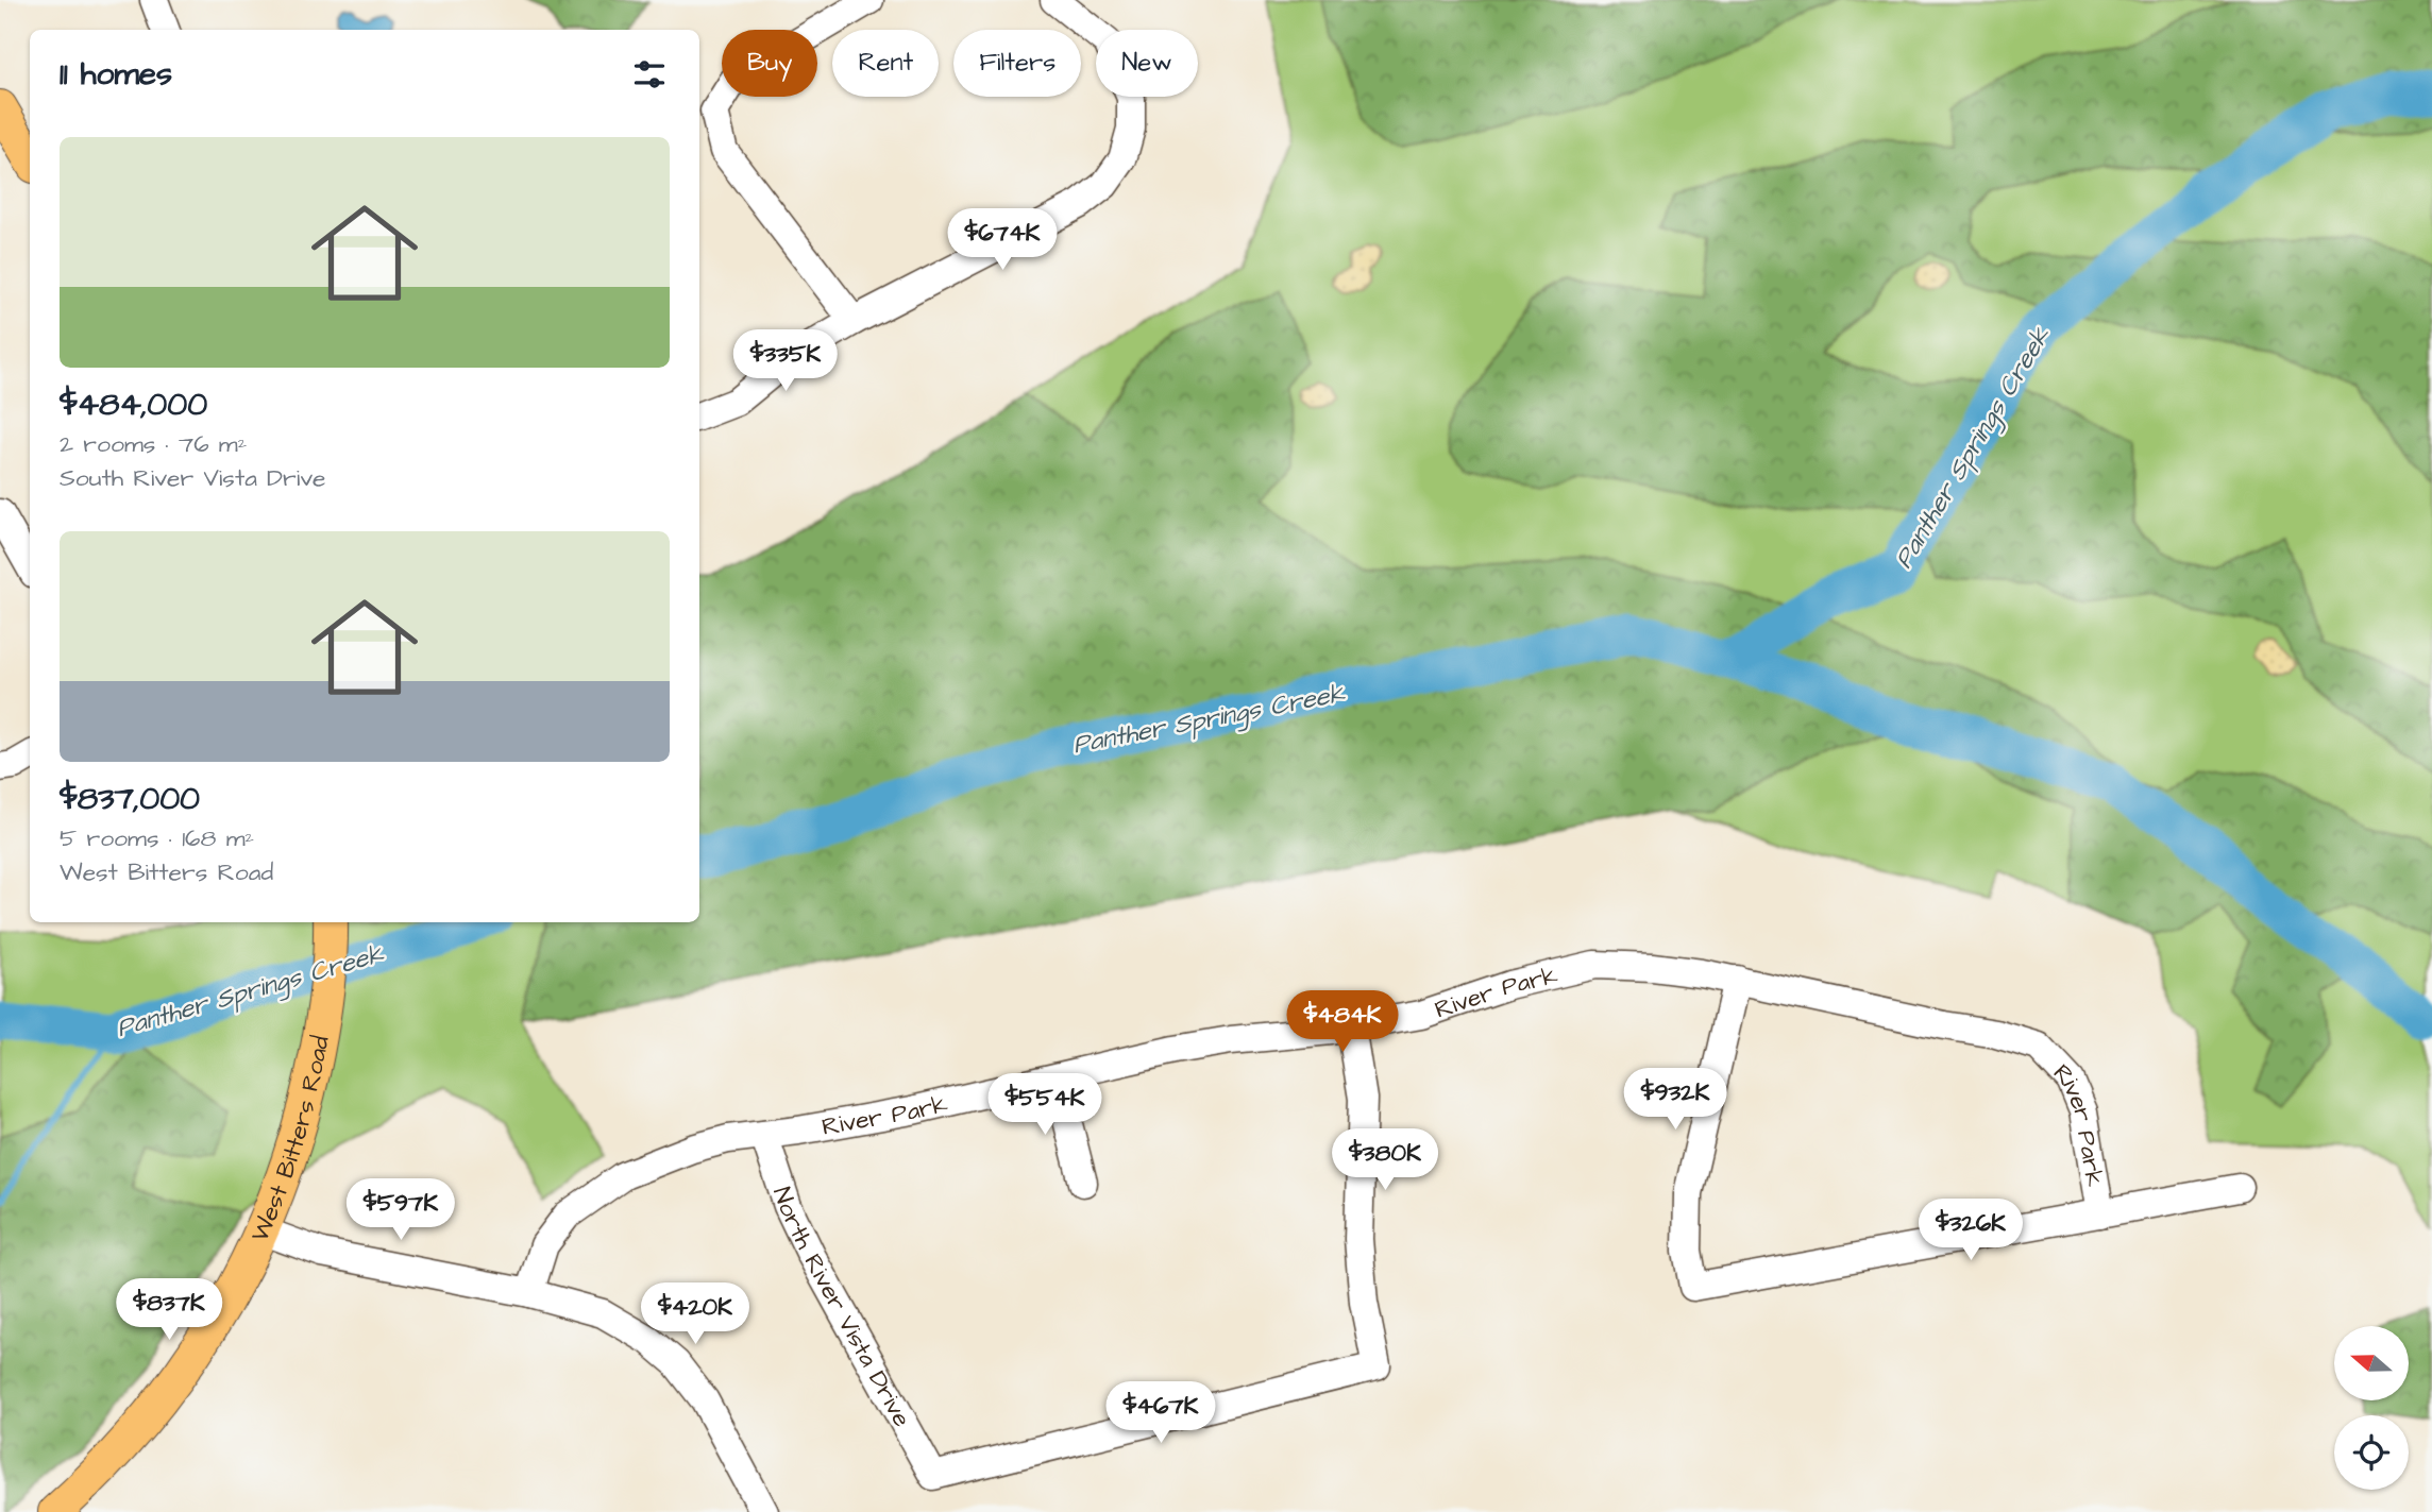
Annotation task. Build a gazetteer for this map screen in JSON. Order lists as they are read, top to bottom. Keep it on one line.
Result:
{"streets":{"main road":["West Bitters Road"],"street":["River Park","North River Vista Drive"]},"crossings":[["River Park","North River Vista Drive"]],"water":["Panther Springs Creek"],"north":"left","page":{"chip":["Buy","Rent","Filters","New"],"heading":"11 homes","list":[{"name":"$484,000","note":"2 rooms · 76 m² · South River Vista Drive"},{"name":"$837,000","note":"5 rooms · 168 m² · West Bitters Road"}],"price":["$674K","$335K","$484K","$932K","$554K","$380K","$597K","$326K","$837K","$420K","$467K"]}}
